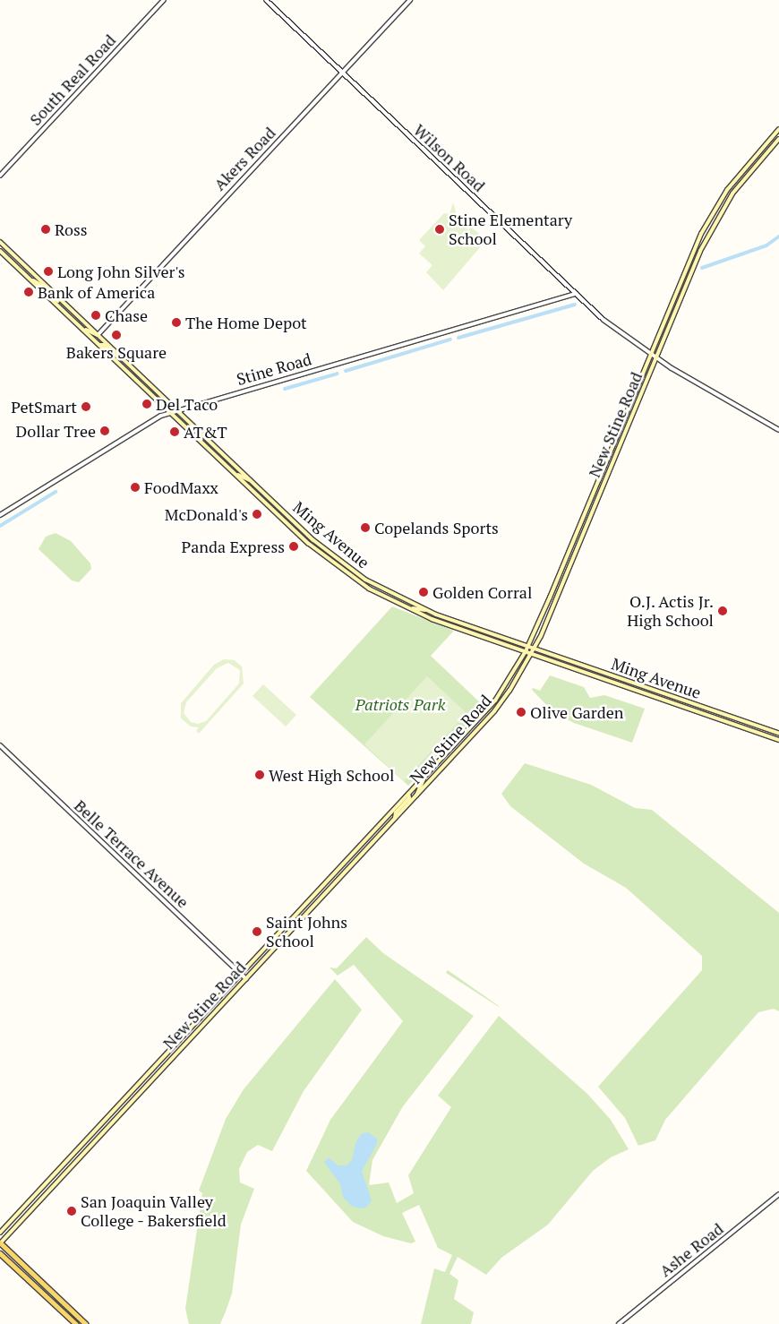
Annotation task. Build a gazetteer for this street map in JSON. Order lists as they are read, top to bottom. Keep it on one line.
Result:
{"streets":{"main road":["New Stine Road","Ming Avenue"],"street":["South Real Road","Wilson Road","Akers Road","Stine Road","Belle Terrace Avenue","Ashe Road"]},"crossings":[["Wilson Road","Akers Road"],["Wilson Road","Stine Road"],["Wilson Road","New Stine Road"],["Akers Road","Ming Avenue"],["Stine Road","Ming Avenue"],["New Stine Road","Ming Avenue"],["New Stine Road","Belle Terrace Avenue"]],"parks":["Patriots Park"],"places":["Ross","Stine Elementary School","Long John Silver's","Bank of America","Chase","The Home Depot","Bakers Square","Del Taco","PetSmart","Dollar Tree","AT&T","FoodMaxx","McDonald's","Copelands Sports","Panda Express","Golden Corral","O.J. Actis Jr. High School","Olive Garden","West High School","Saint Johns School","San Joaquin Valley College - Bakersfield"]}
